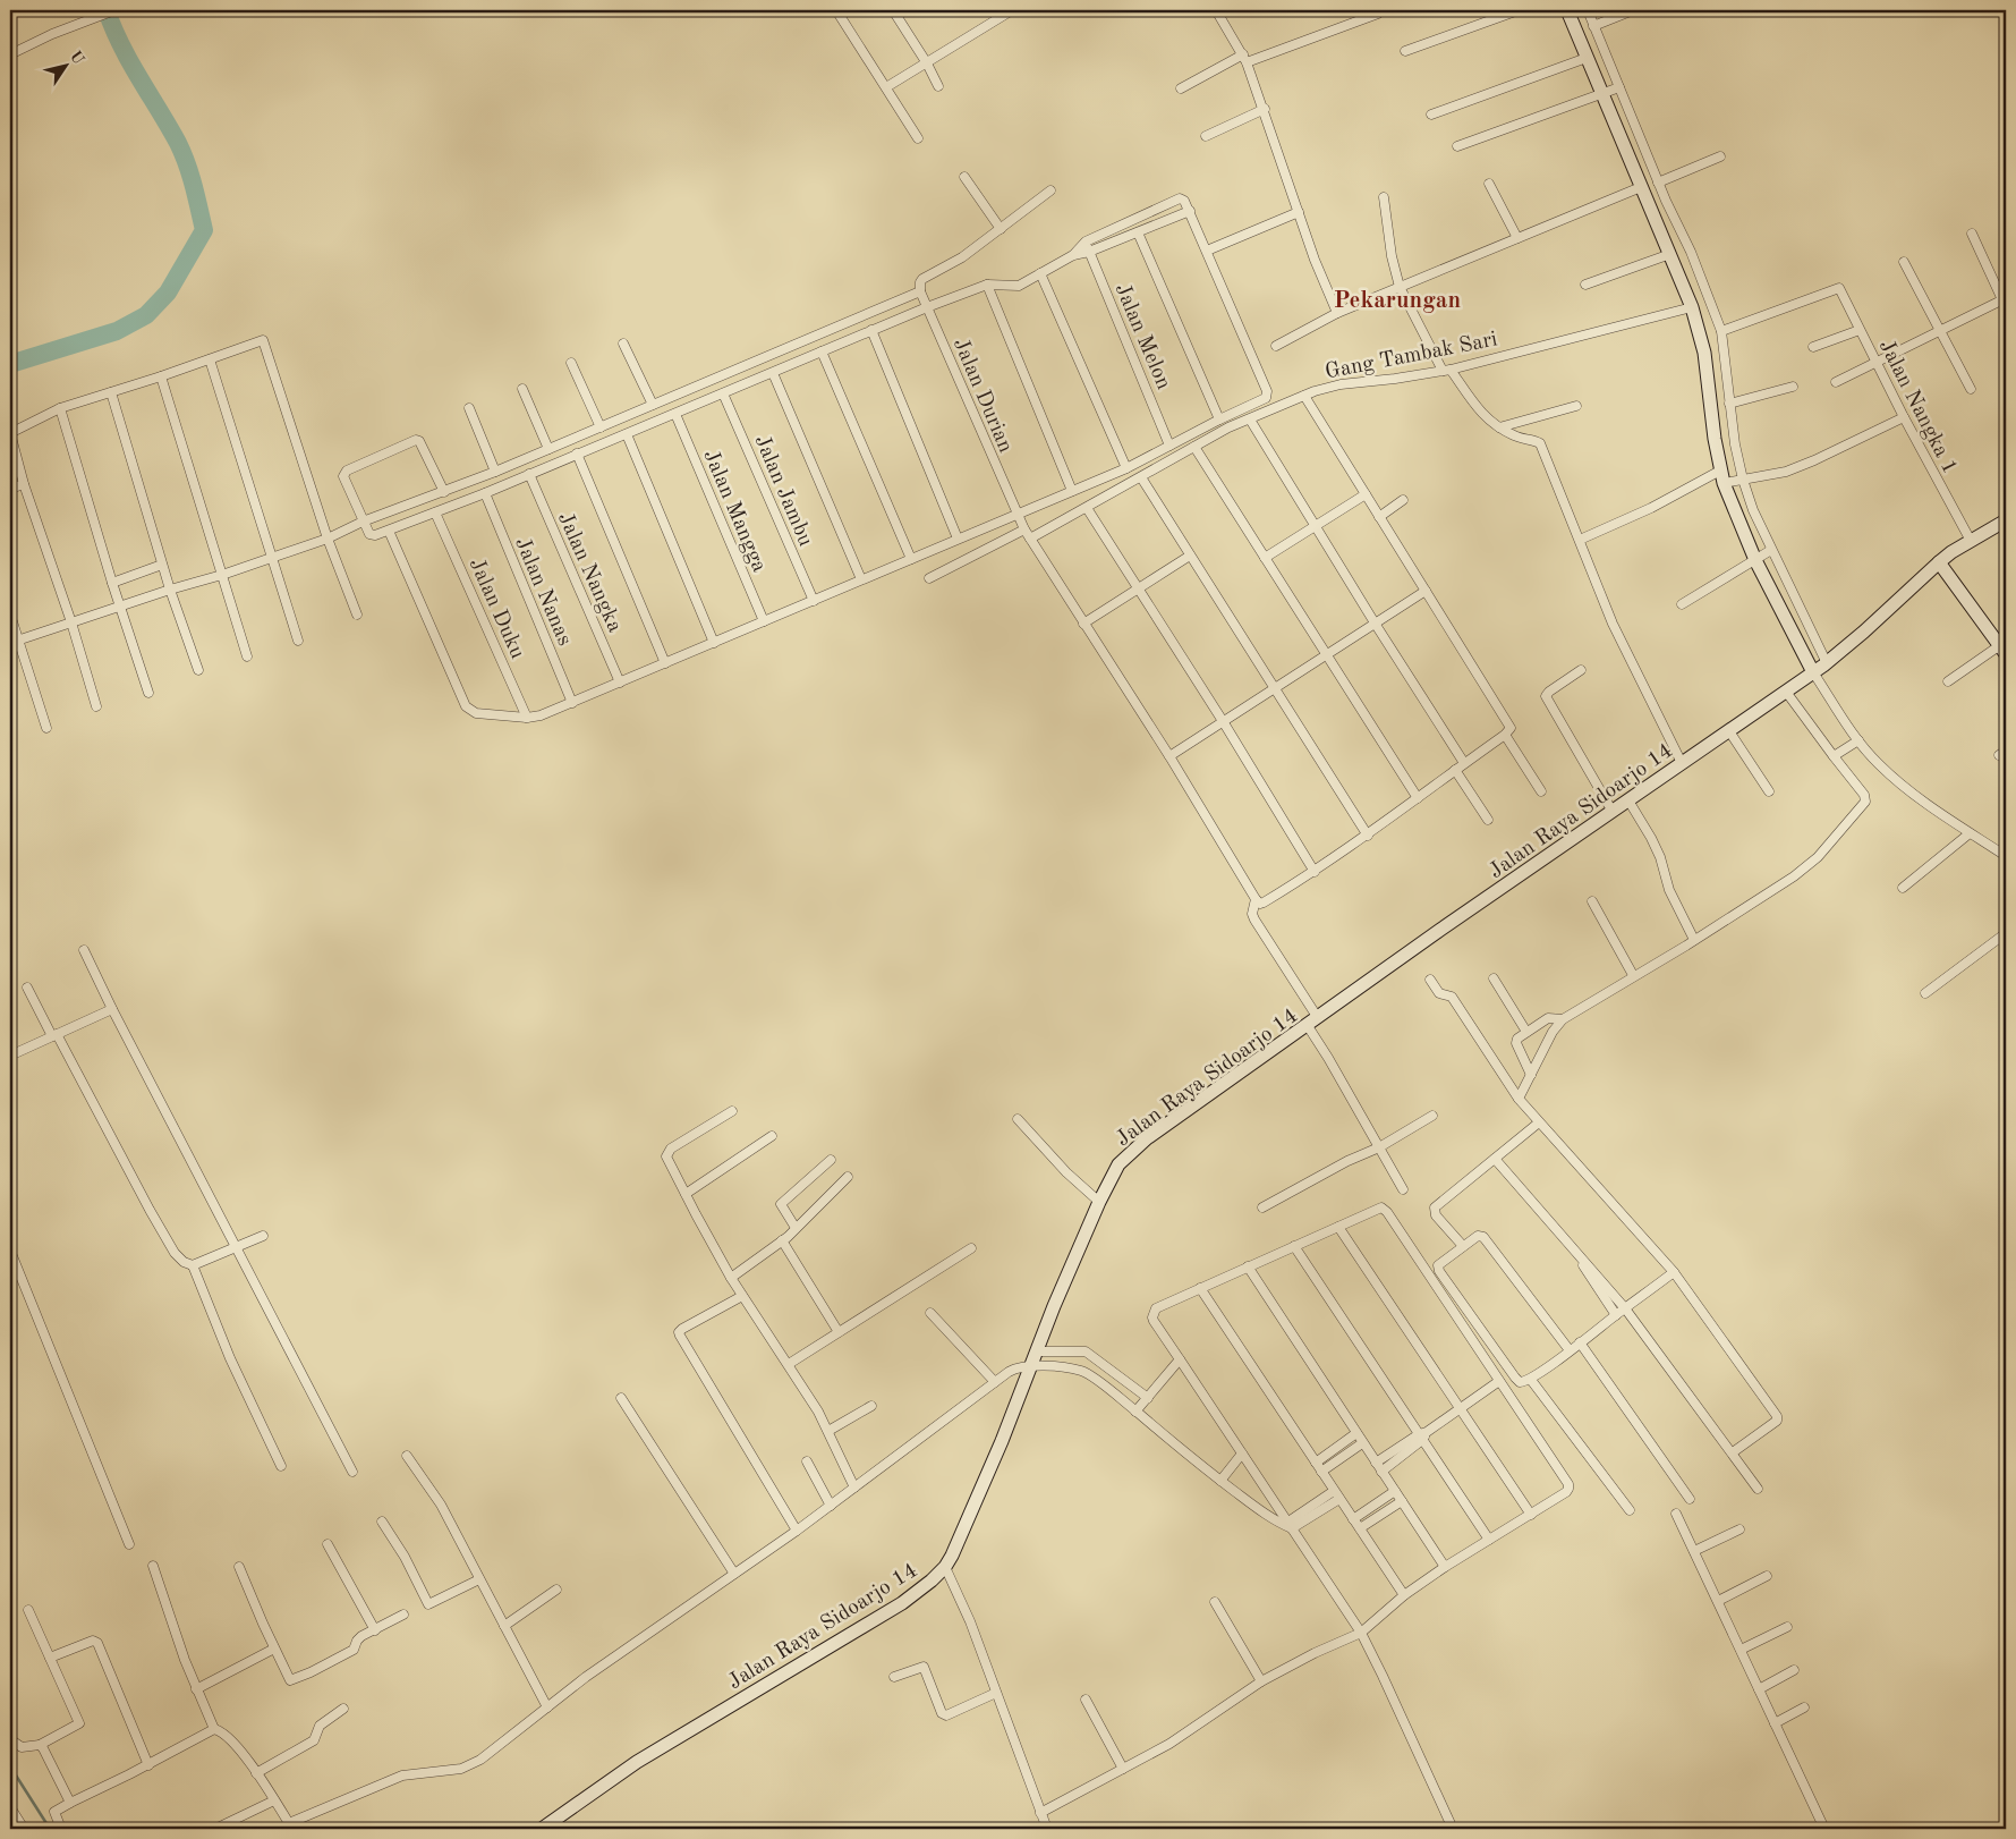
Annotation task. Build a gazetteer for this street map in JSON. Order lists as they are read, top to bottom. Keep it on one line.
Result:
{"streets":{"main road":["Jalan Raya Sidoarjo 14"],"street":["Jalan Melon","Gang Tambak Sari","Jalan Durian","Jalan Nangka 1","Jalan Jambu","Jalan Mangga","Jalan Nangka","Jalan Nanas","Jalan Duku"]},"crossings":[["Gang Tambak Sari","Jalan Durian"],["Jalan Nangka 1","Jalan Raya Sidoarjo 14"]],"districts":["Pekarungan"],"north":"top right"}
